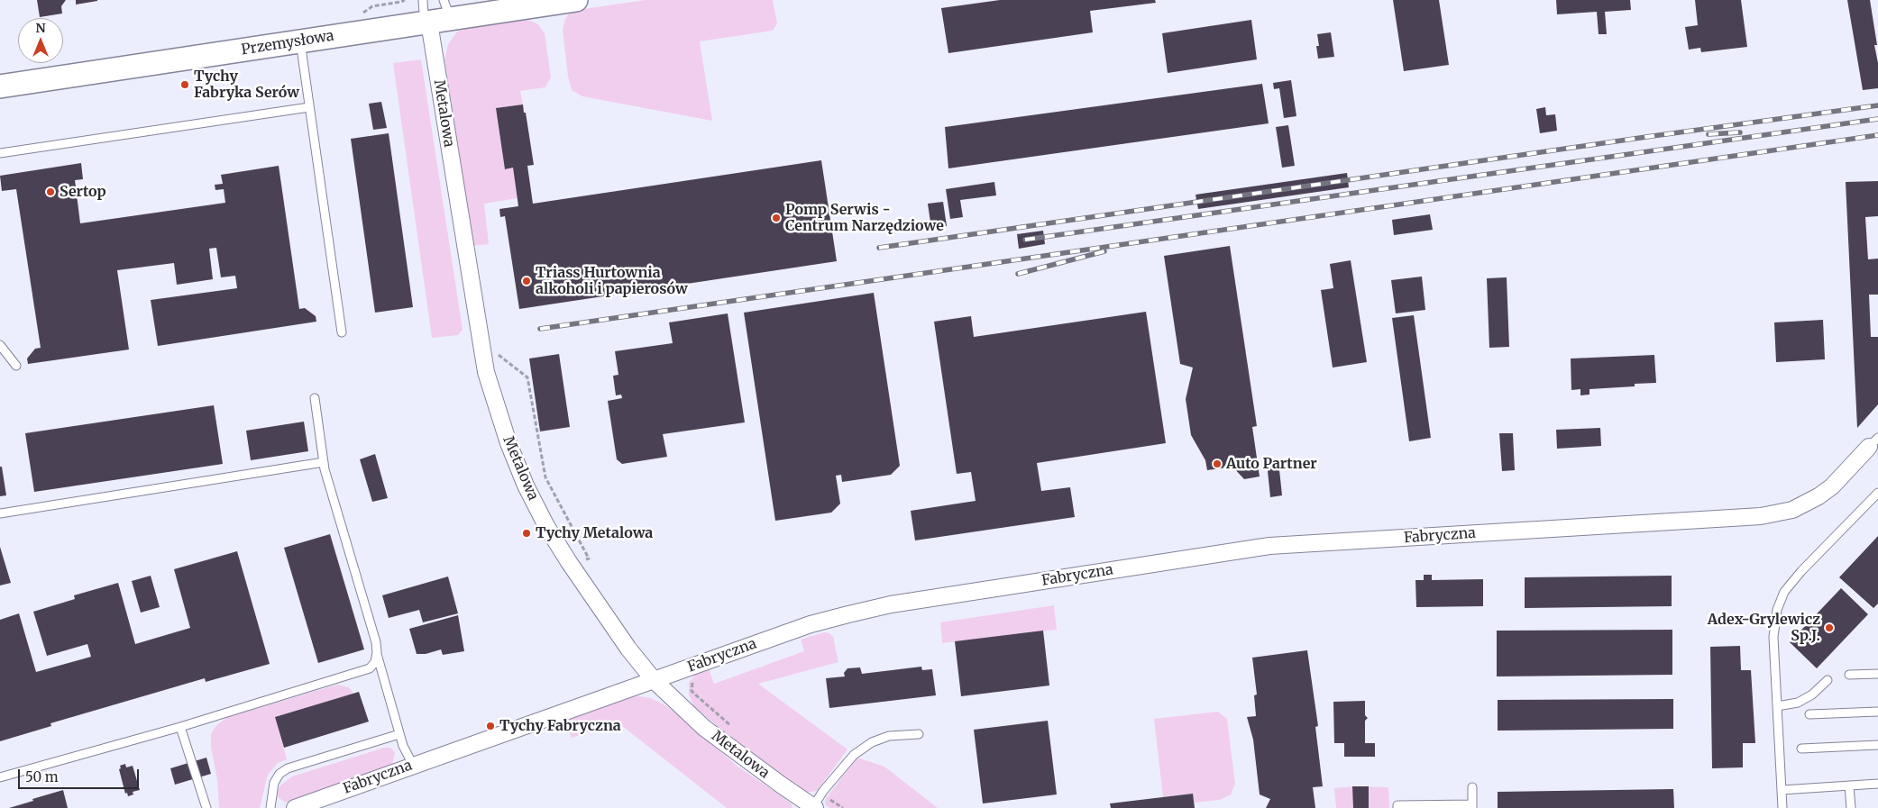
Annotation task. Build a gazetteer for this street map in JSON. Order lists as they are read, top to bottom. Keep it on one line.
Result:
{"streets":{"street":["Przemysłowa","Metalowa","Fabryczna"]},"crossings":[["Przemysłowa","Metalowa"],["Metalowa","Fabryczna"]],"places":["Tychy Fabryka Serów","Sertop","Pomp Serwis - Centrum Narzędziowe","Triass Hurtownia alkoholi i papierosów","Auto Partner","Tychy Metalowa","Adex-Grylewicz Sp.J.","Tychy Fabryczna"],"scale_bar":"50 m","north":"top"}
